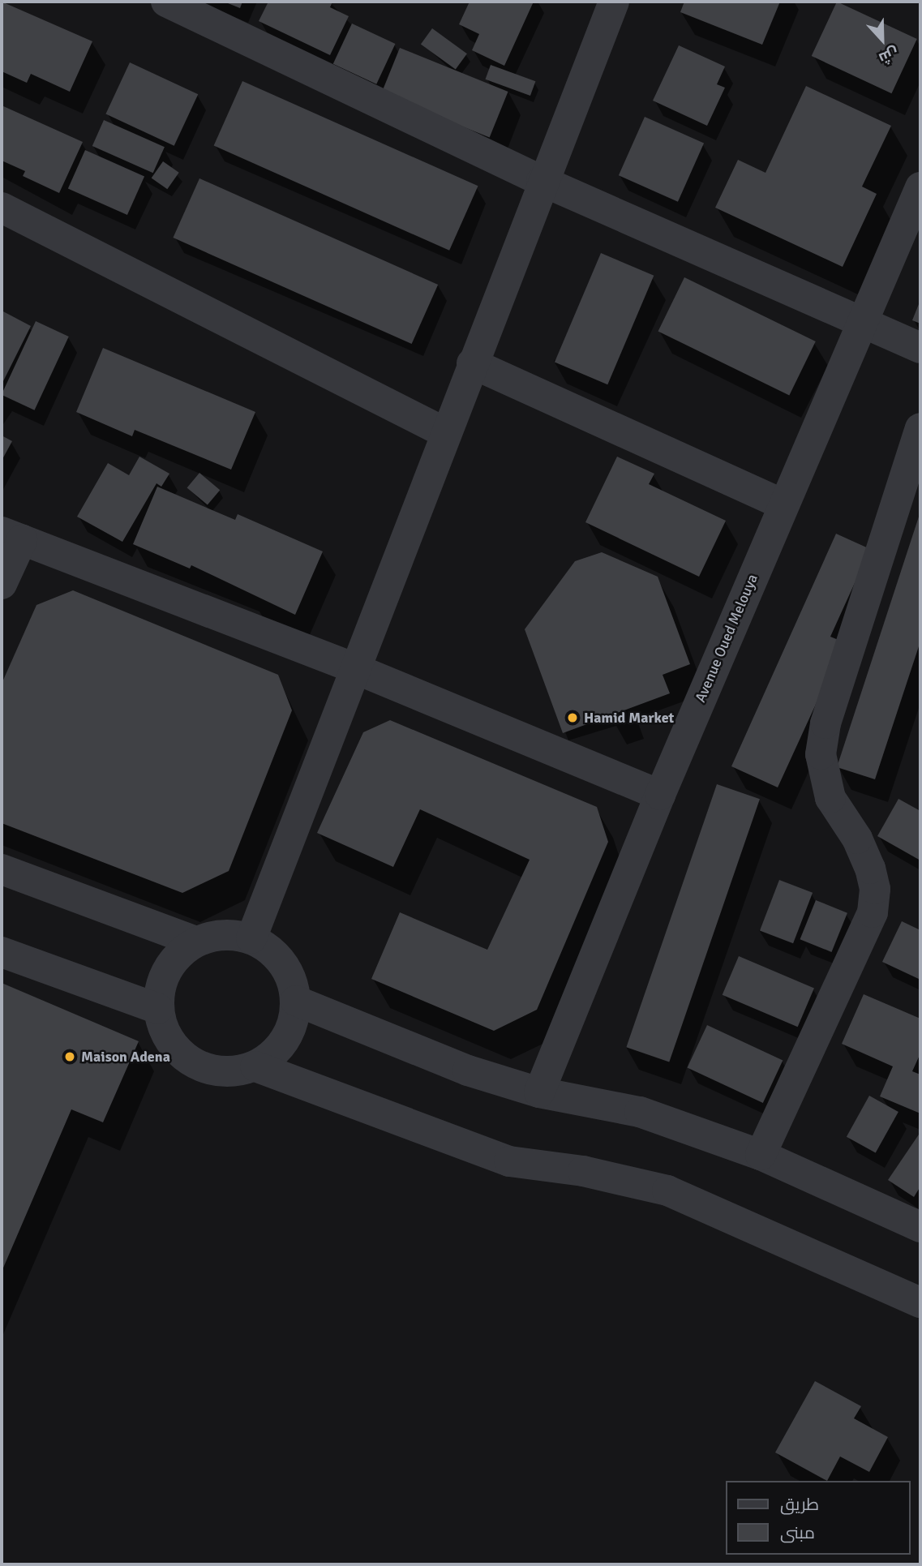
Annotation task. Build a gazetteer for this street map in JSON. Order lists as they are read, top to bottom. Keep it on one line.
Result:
{"streets":{"street":["Avenue Oued Melouya"]},"places":["Hamid Market","Maison Adena"],"legend":["طريق","مبنى"],"north":"bottom"}
